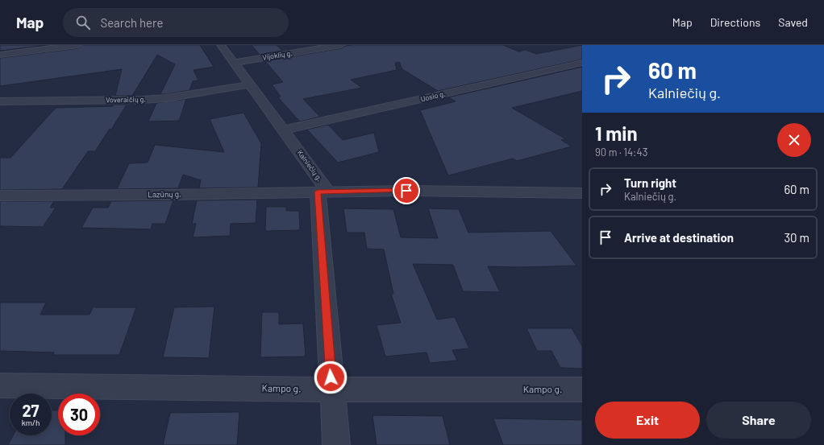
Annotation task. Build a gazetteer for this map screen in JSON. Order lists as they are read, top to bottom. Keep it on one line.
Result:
{"streets":{"street":["Vijoklių g.","Uosio g.","Voveraičių g.","Kalniečių g.","Lazūnų g.","Kampo g."]},"crossings":[["Vijoklių g.","Kalniečių g."],["Uosio g.","Kalniečių g."],["Voveraičių g.","Kalniečių g."],["Kalniečių g.","Lazūnų g."]],"page":{"header":"Map","search":"Search here","nav":["Map","Directions","Saved"],"turn":["60 m","Kalniečių g."],"heading":["1 min","90 m · 14:43"],"list":[{"name":"Turn right","note":"Kalniečių g.","value":"60 m"},{"name":"Arrive at destination","value":"30 m"}],"speed":"27 km/h","limit":"30","buttons":["Exit","Share"]}}
